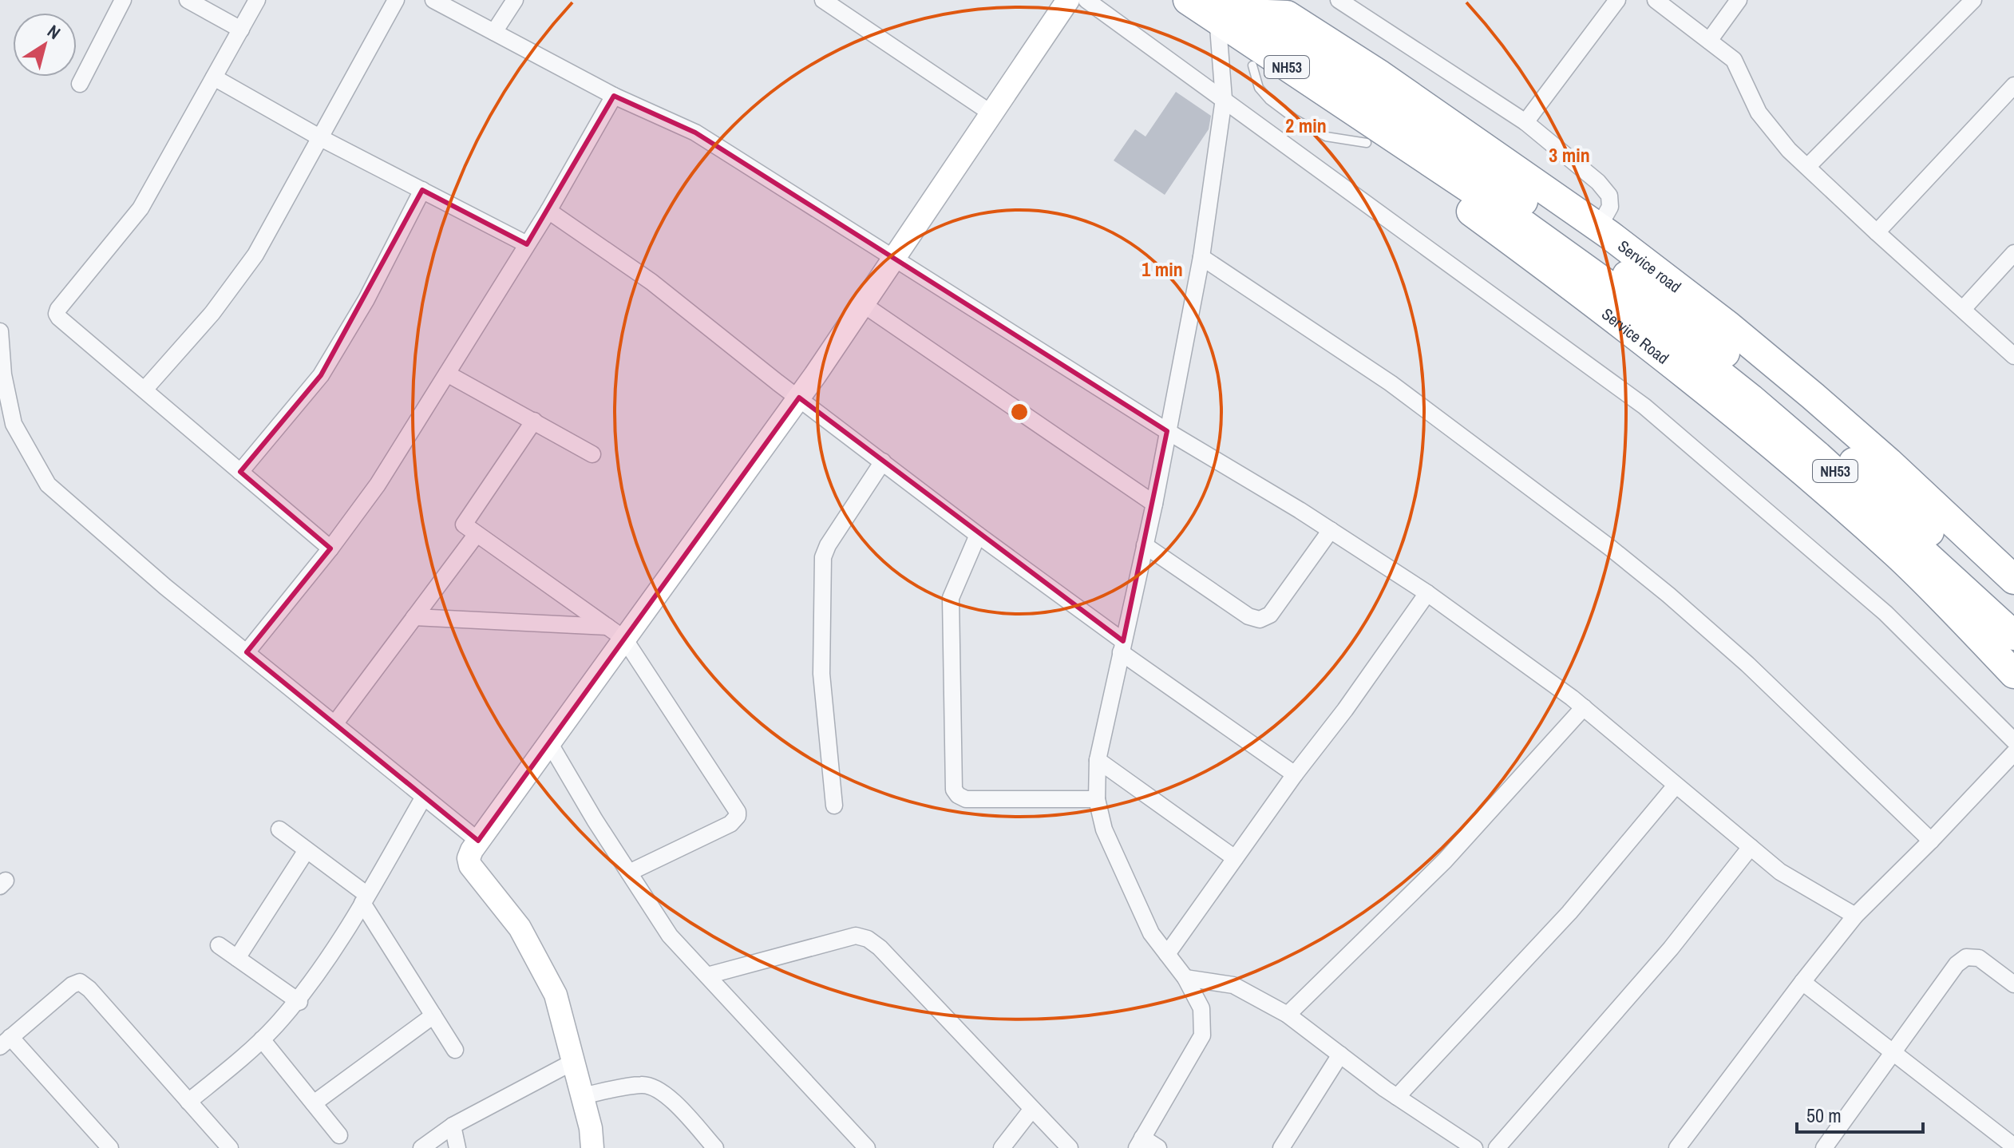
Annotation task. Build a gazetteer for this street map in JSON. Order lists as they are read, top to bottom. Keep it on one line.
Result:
{"streets":{"highway":["NH53","Service road","Service Road"]},"crossings":[["NH53","Service road"],["NH53","Service Road"],["Service road","Service Road"]],"scale_bar":"50 m","north":"top right","rings":["2 min","3 min","1 min"]}
